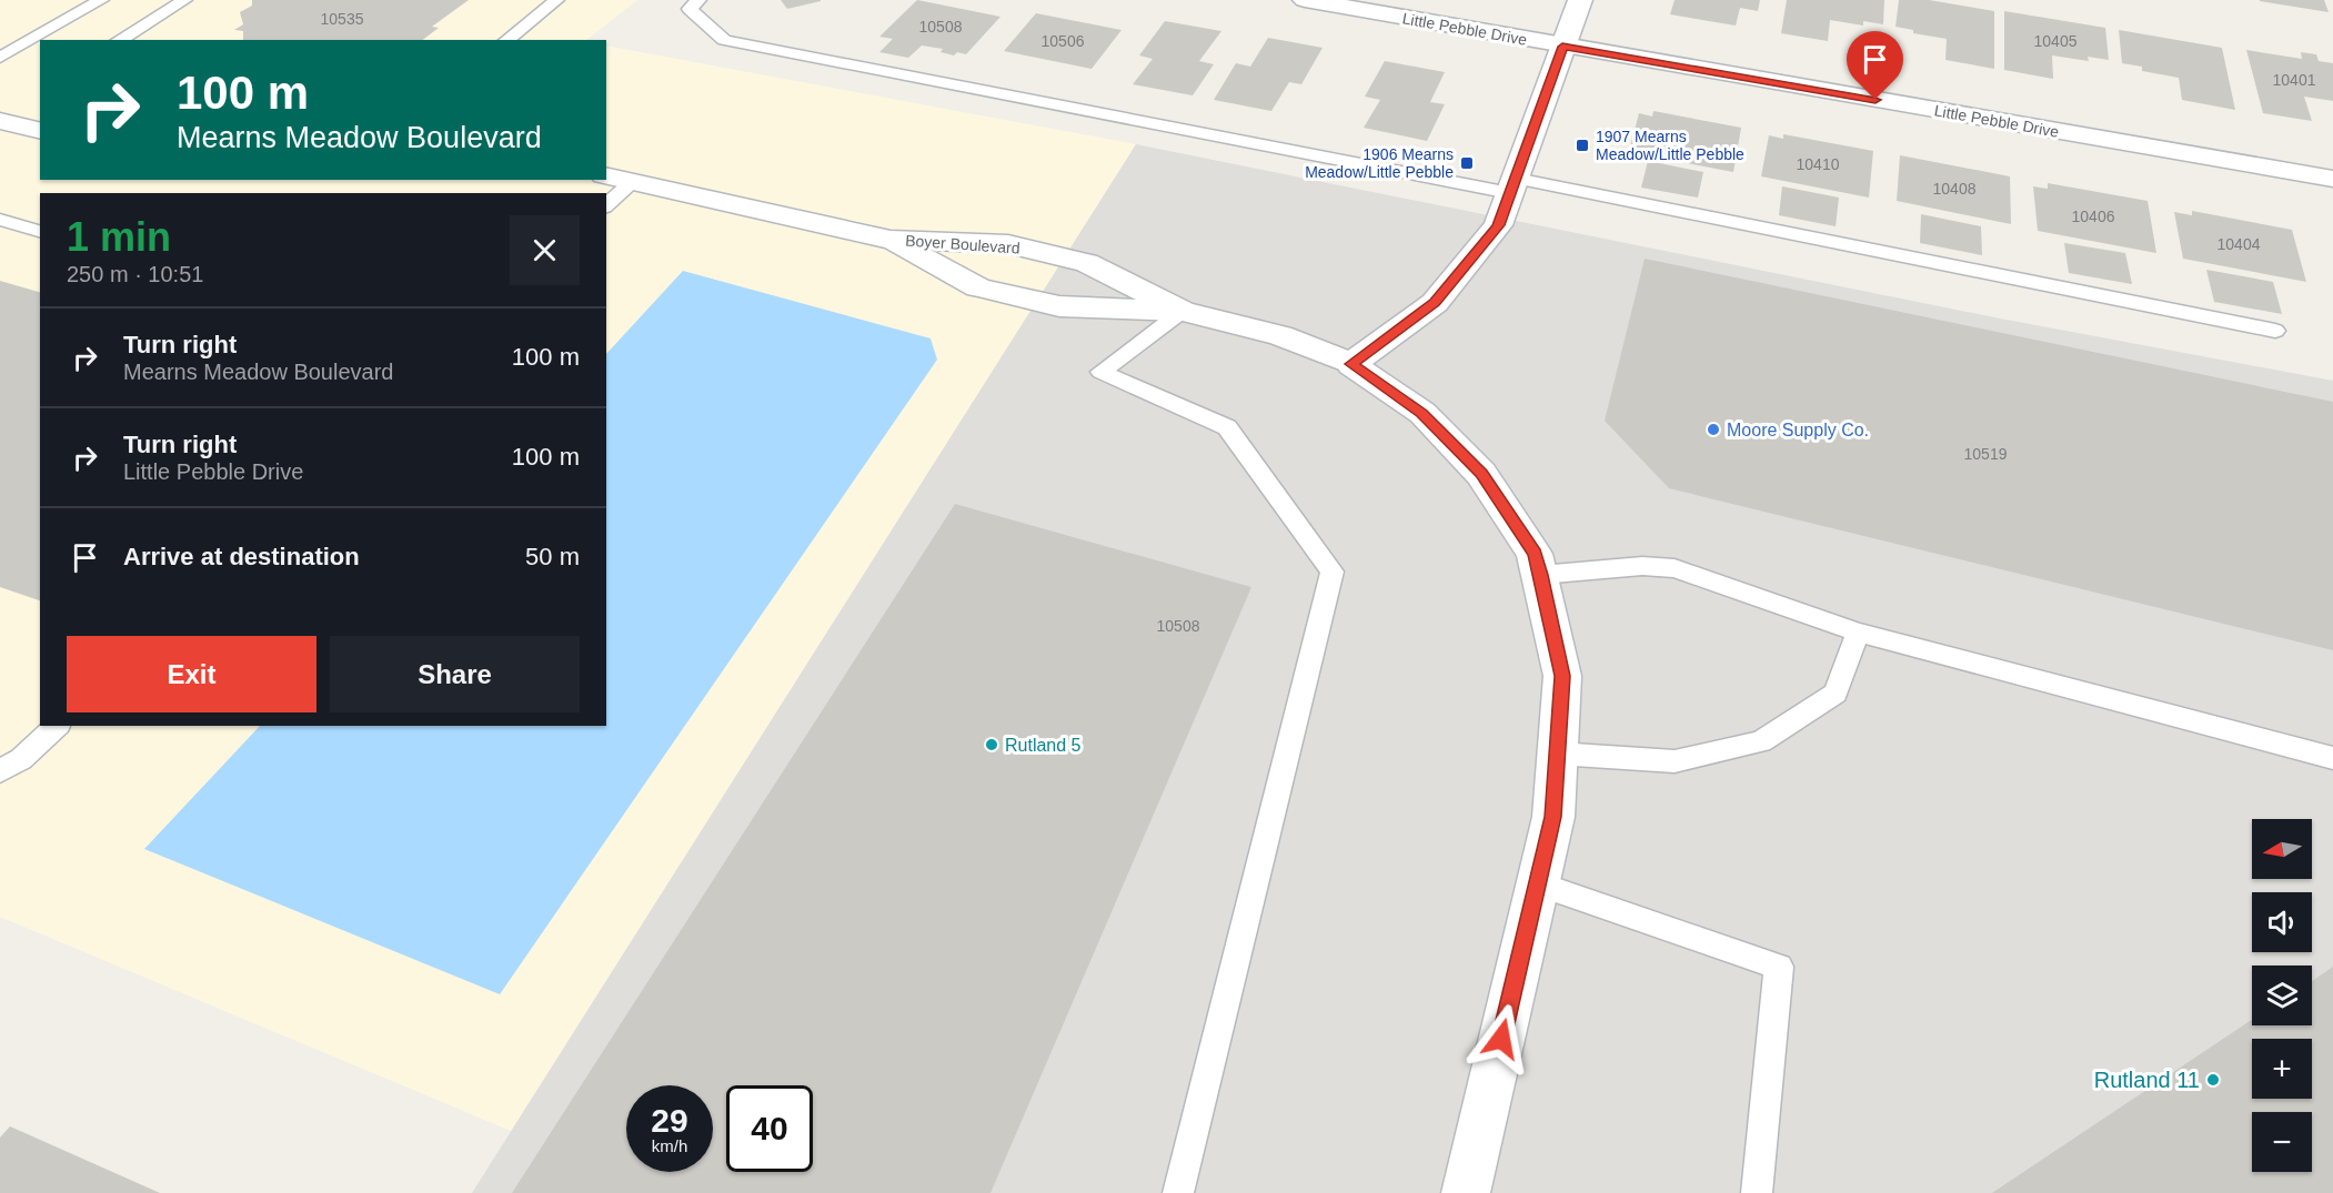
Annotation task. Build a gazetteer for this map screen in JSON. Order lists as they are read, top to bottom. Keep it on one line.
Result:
{"streets":{"street":["Little Pebble Drive","Boyer Boulevard"]},"places":{"transit":["1907 Mearns Meadow/Little Pebble","1906 Mearns Meadow/Little Pebble"],"other":["Moore Supply Co.","Rutland 5","Rutland 11"]},"house_numbers":["10535","10508","10506","10405","10401","10410","10408","10406","10404","10519","10508"],"north":"left","page":{"turn":["100 m","Mearns Meadow Boulevard"],"heading":["1 min","250 m · 10:51"],"list":[{"name":"Turn right","note":"Mearns Meadow Boulevard","value":"100 m"},{"name":"Turn right","note":"Little Pebble Drive","value":"100 m"},{"name":"Arrive at destination","value":"50 m"}],"buttons":["Exit","Share"],"map_buttons":["+","−"],"speed":"29 km/h","limit":"40"}}
